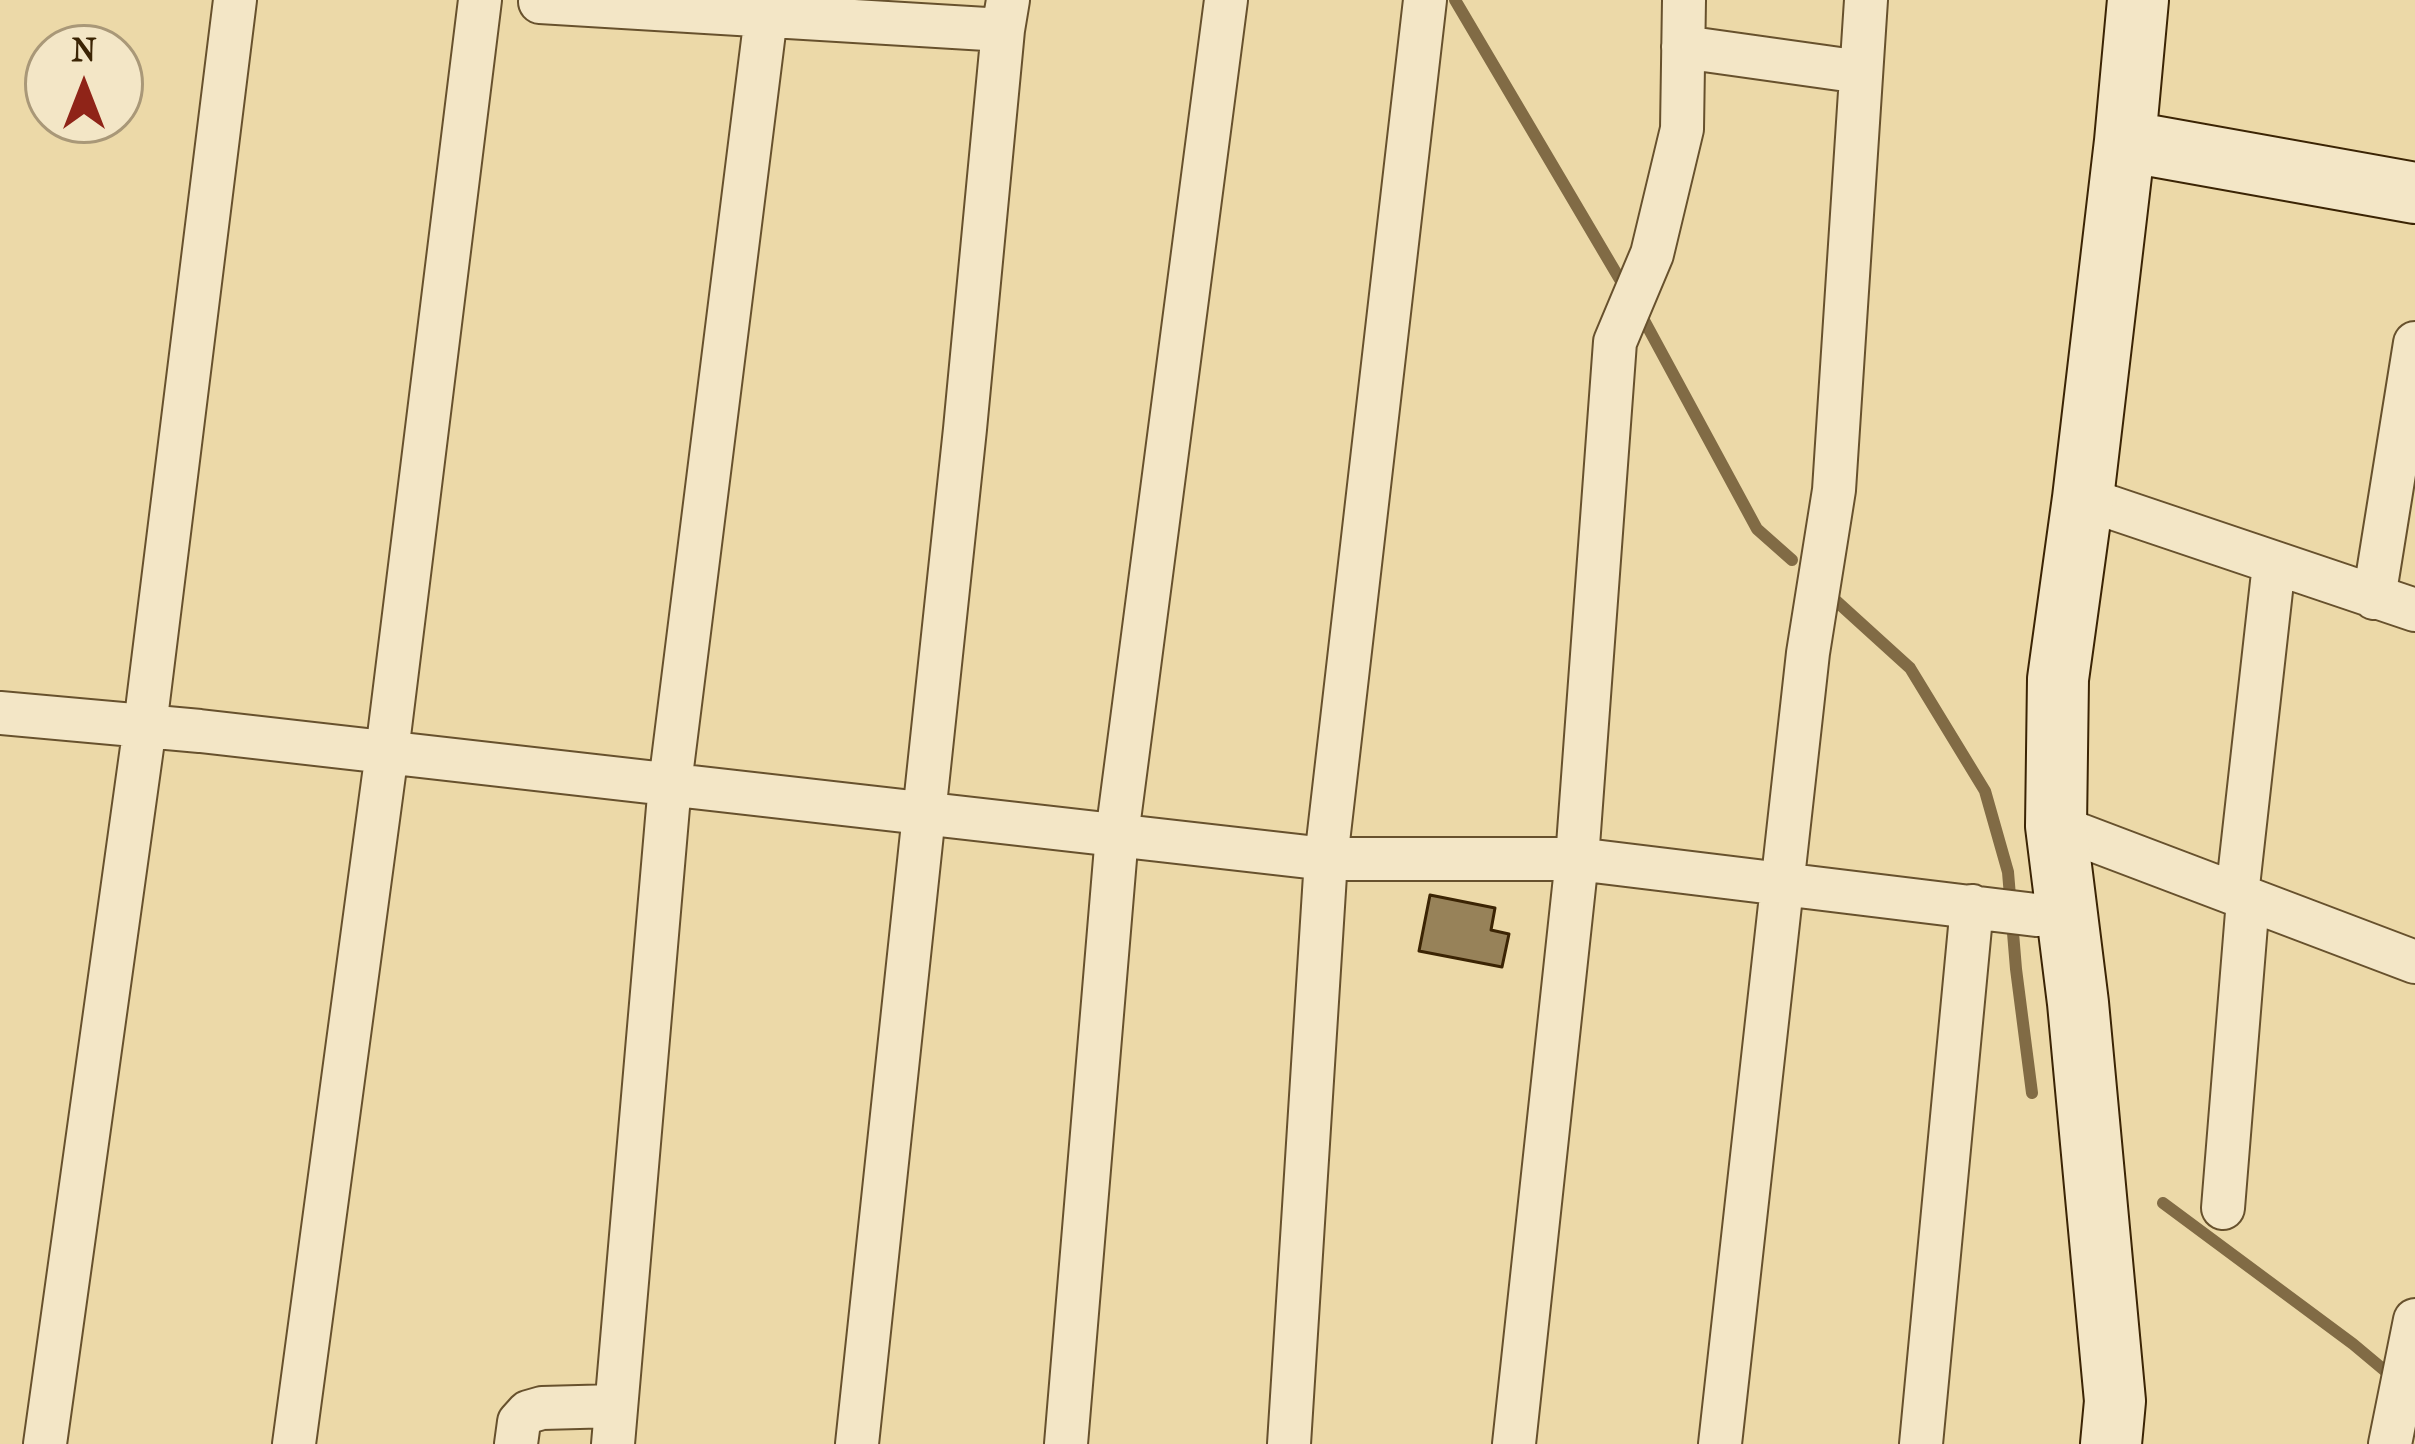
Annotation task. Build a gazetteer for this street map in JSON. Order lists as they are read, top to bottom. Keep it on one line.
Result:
{"north":"top"}
